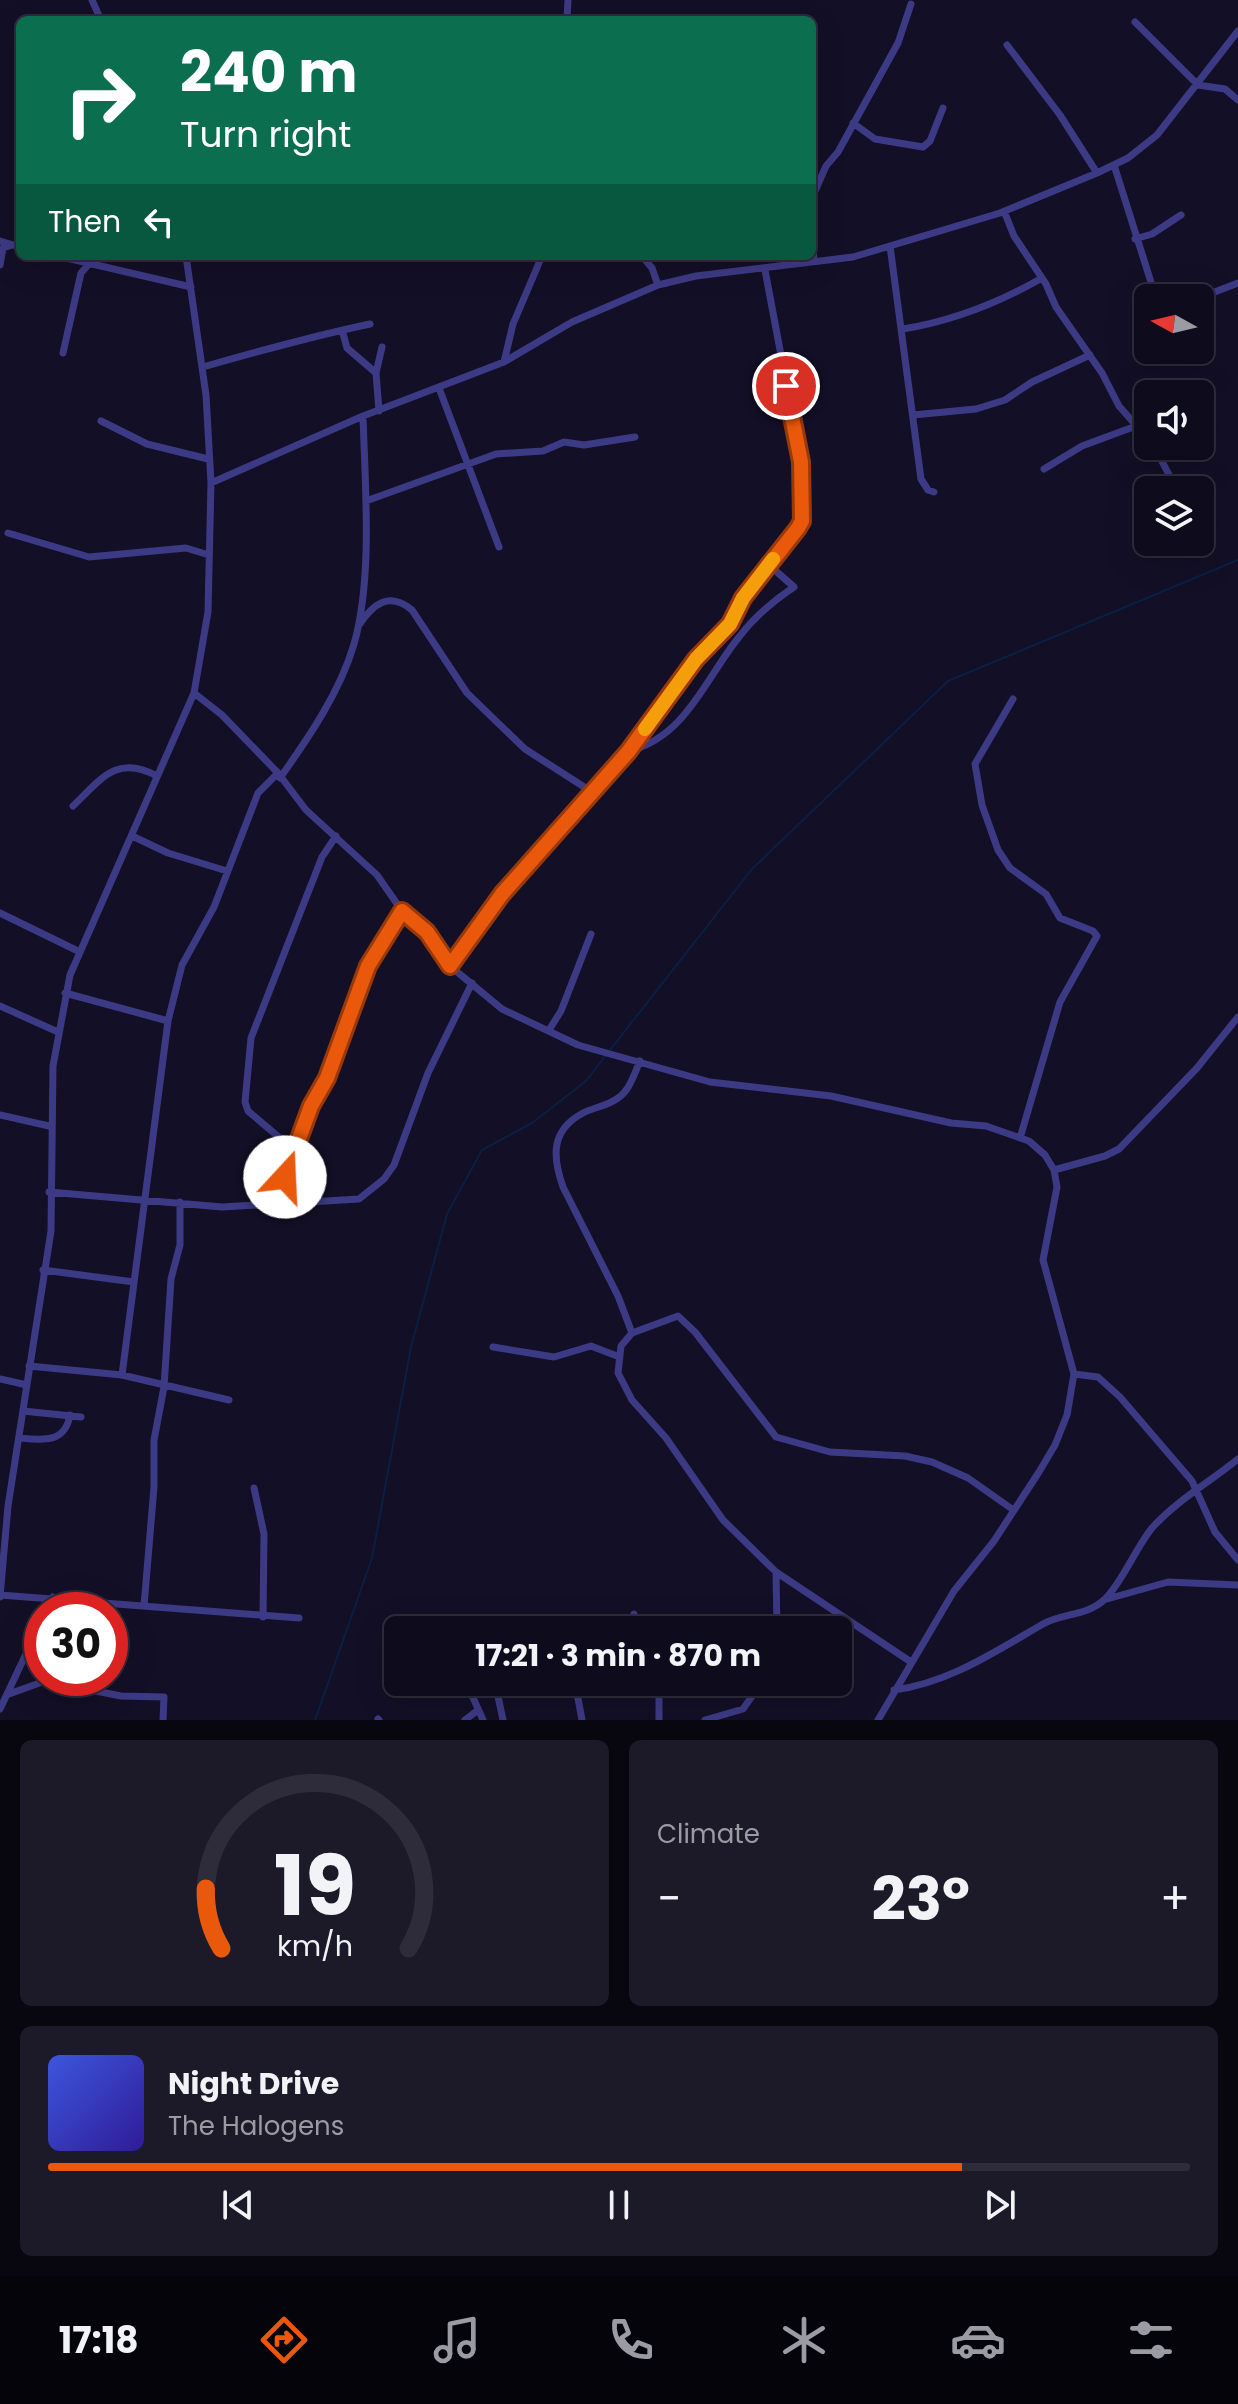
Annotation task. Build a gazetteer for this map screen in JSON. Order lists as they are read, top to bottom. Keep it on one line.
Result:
{"north":"left","page":{"turn":["240 m","Turn right"],"then":"Then","limit":"30","trip":"17:21 · 3 min · 870 m","tile":"Climate","heat":["−","23°","+"],"song":["Night Drive","The Halogens"],"tabs":"17:18","gauge":["19","km/h"]}}
